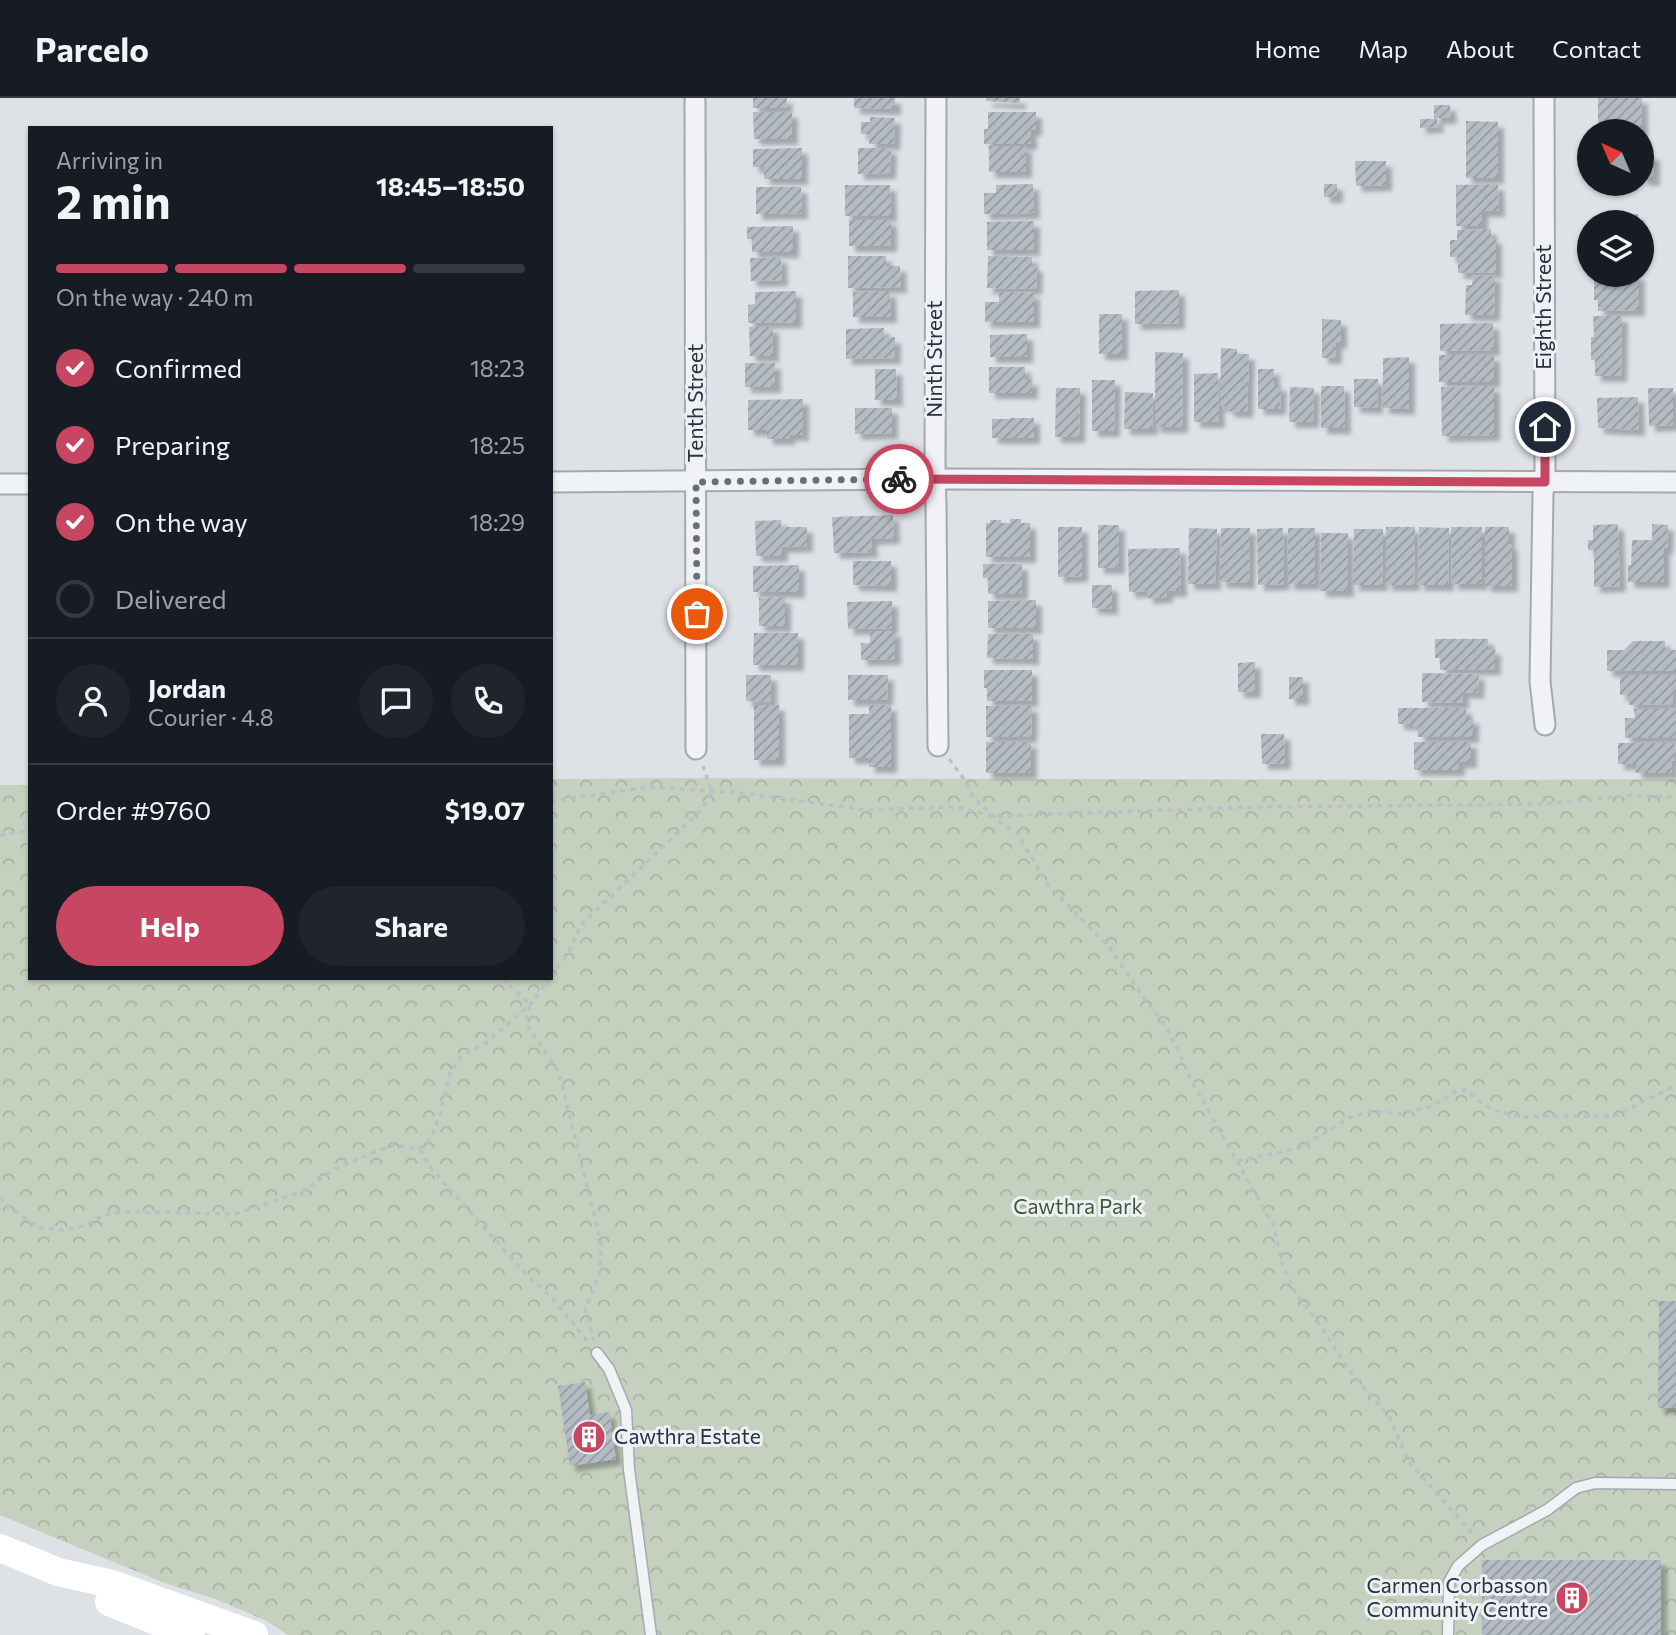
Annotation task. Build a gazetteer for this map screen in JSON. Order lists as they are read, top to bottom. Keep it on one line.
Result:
{"streets":{"street":["Eighth Street","Ninth Street","Tenth Street"]},"parks":["Cawthra Park"],"places":{"building":["Cawthra Estate","Carmen Corbasson Community Centre"]},"north":"top left","page":{"header":"Parcelo","nav":["Home","Map","About","Contact"],"heading":["2 min","Arriving in","18:45–18:50"],"panel":["Jordan","Courier · 4.8","Order #9760","$19.07"],"bar":"On the way · 240 m","list":[["Confirmed","18:23"],["Preparing","18:25"],["On the way","18:29"],"Delivered"],"buttons":["Help","Share"]}}
